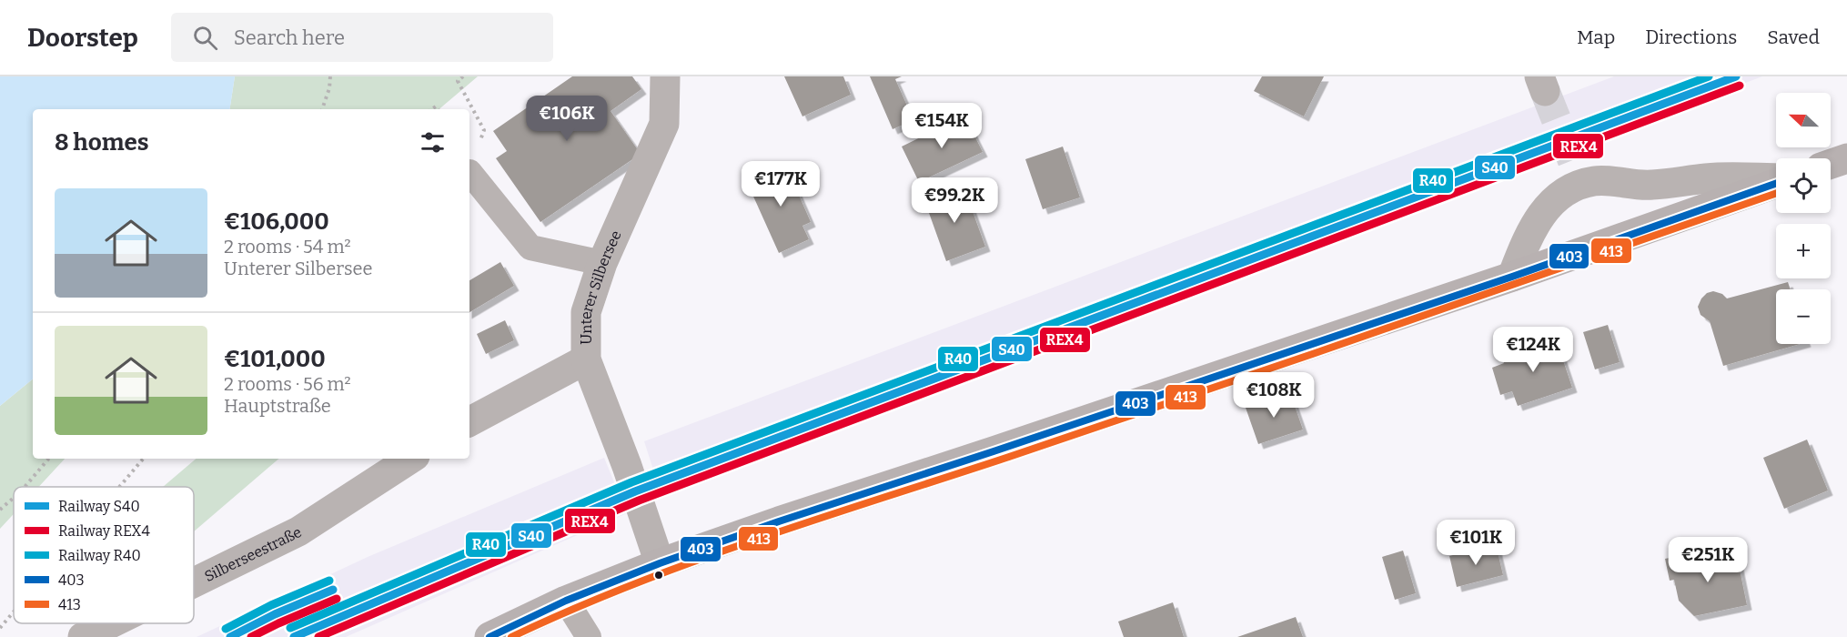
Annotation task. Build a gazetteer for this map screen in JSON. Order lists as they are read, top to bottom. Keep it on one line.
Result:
{"streets":{"street":["Unterer Silbersee","Silberseestraße"]},"lines":["rail line S40","rail line R40","rail line REX4","transit line 403","transit line 413"],"legend":["Railway S40","Railway REX4","Railway R40","403","413"],"north":"left","page":{"header":"Doorstep","search":"Search here","nav":["Map","Directions","Saved"],"map_buttons":["+","−"],"price":["€106K","€154K","€177K","€99.2K","€124K","€108K","€101K","€251K"],"heading":"8 homes","list":[{"name":"€106,000","note":"2 rooms · 54 m² · Unterer Silbersee"},{"name":"€101,000","note":"2 rooms · 56 m² · Hauptstraße"}]}}
